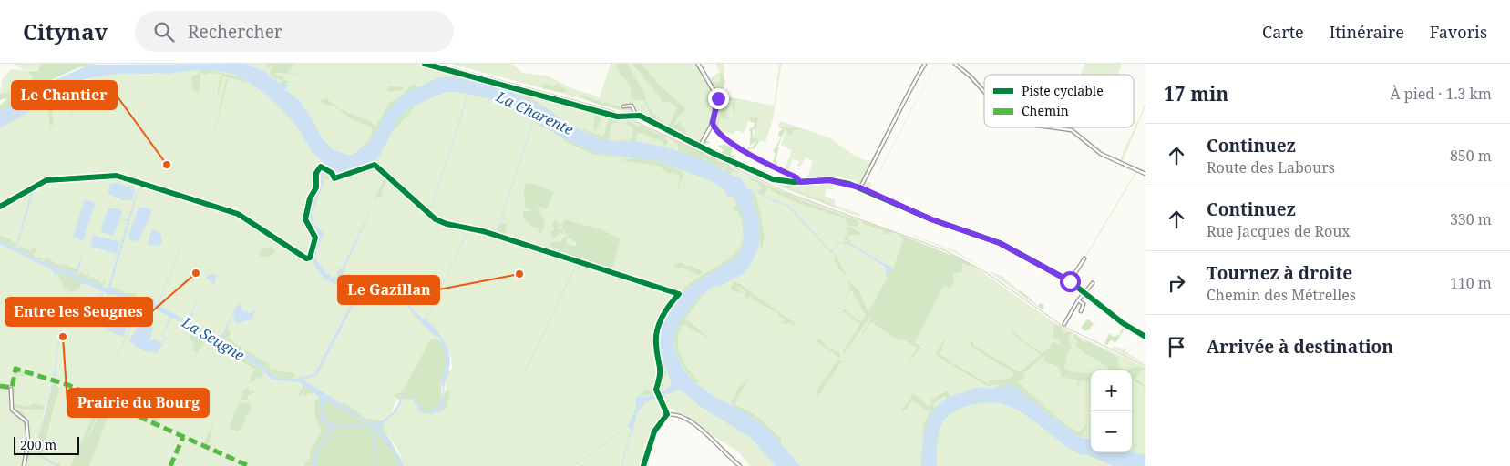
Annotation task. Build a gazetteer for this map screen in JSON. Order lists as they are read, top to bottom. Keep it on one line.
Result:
{"water":["La Charente","La Seugne"],"places":["Le Chantier","Entre les Seugnes","Le Gazillan","Prairie du Bourg"],"legend":["Piste cyclable","Chemin"],"scale_bar":"200 m","page":{"header":"Citynav","search":"Rechercher","nav":["Carte","Itinéraire","Favoris"],"heading":["17 min","À pied · 1.3 km"],"list":[["Continuez","Route des Labours","850 m"],["Continuez","Rue Jacques de Roux","330 m"],["Tournez à droite","Chemin des Métrelles","110 m"],"Arrivée à destination"],"map_buttons":["+","−"],"scale":"200 m"}}
